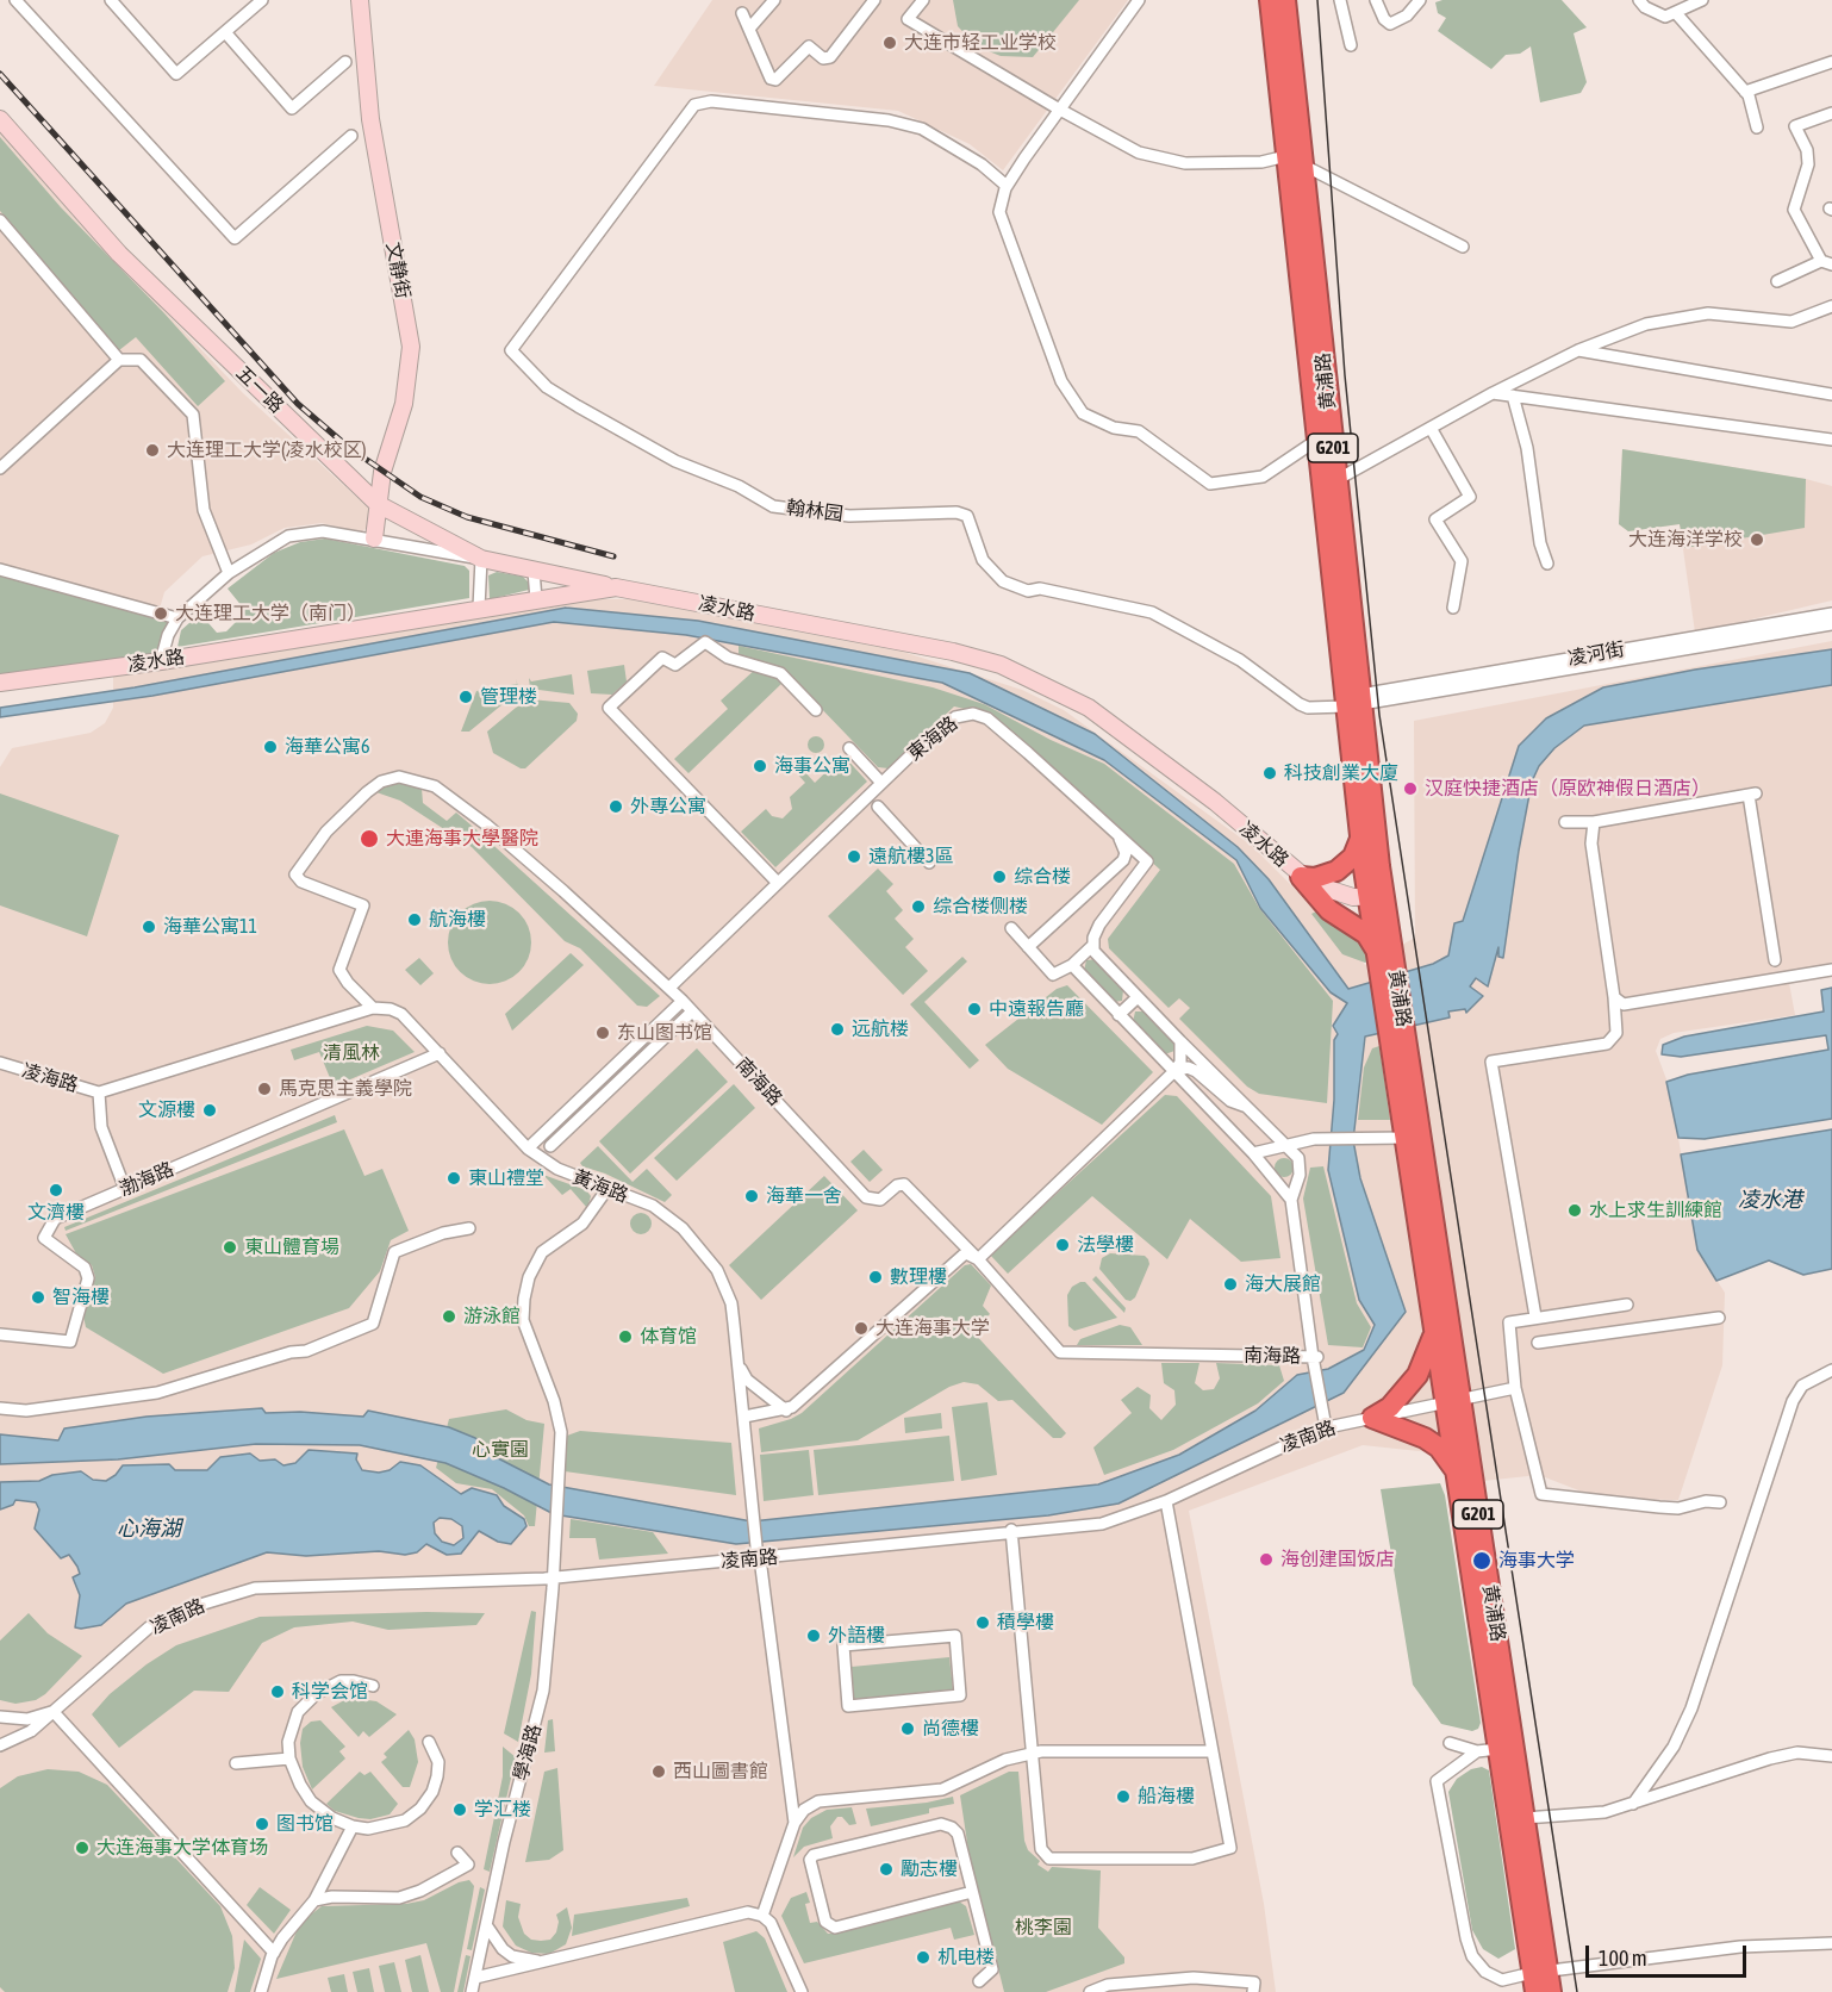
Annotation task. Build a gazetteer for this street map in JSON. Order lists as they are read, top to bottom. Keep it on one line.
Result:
{"streets":{"highway":["黄浦路","G201"],"main road":["文静街","五一路","凌水路"],"street":["翰林园","凌河街","東海路","凌海路","南海路","渤海路","黃海路","凌南路","學海路"]},"crossings":[["文静街","五一路"],["黄浦路","翰林园"],["黄浦路","凌水路"],["黄浦路","凌河街"],["黄浦路","凌南路"],["五一路","凌水路"],["翰林园","凌河街"],["東海路","南海路"],["南海路","黃海路"],["渤海路","黃海路"],["黃海路","凌南路"],["黃海路","學海路"],["凌南路","學海路"]],"water":["凌水港","心海湖"],"parks":["清風林","心實園","桃李園"],"places":["大连市轻工业学校","大连理工大学(凌水校区)","大连海洋学校","大连理工大学（南门）","管理楼","海華公寓6","海事公寓","科技創業大廈","汉庭快捷酒店（原欧神假日酒店）","外專公寓","大連海事大學醫院","遠航樓3區","综合楼","综合楼侧楼","航海樓","海華公寓11","中遠報告廳","远航楼","东山图书馆","馬克思主義學院","文源樓","東山禮堂","文濟樓","海華一舍","水上求生訓練館","法學樓","東山體育場","數理樓","海大展館","智海樓","游泳館","大连海事大学","体育馆","海创建国饭店","海事大学","積學樓","外語樓","科学会馆","尚德樓","西山圖書館","船海樓","学汇楼","图书馆","大连海事大学体育场","勵志樓","机电楼"],"scale_bar":"100 m"}
